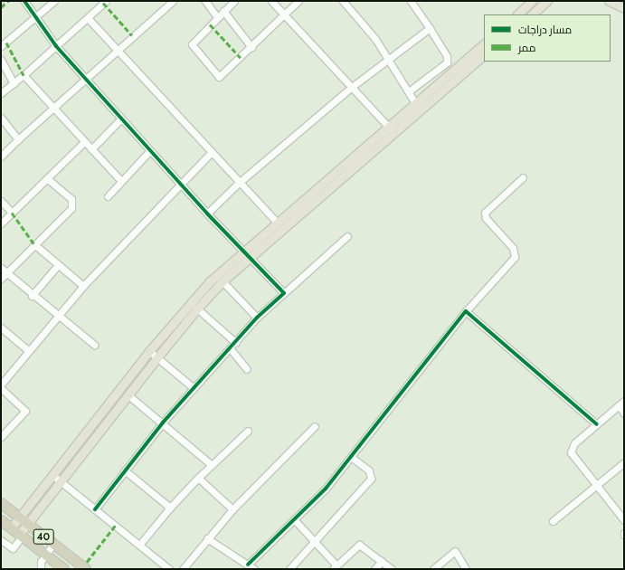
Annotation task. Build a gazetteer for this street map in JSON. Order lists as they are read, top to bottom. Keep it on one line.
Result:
{"streets":{"highway":["40"]},"legend":["مسار دراجات","ممر"]}
